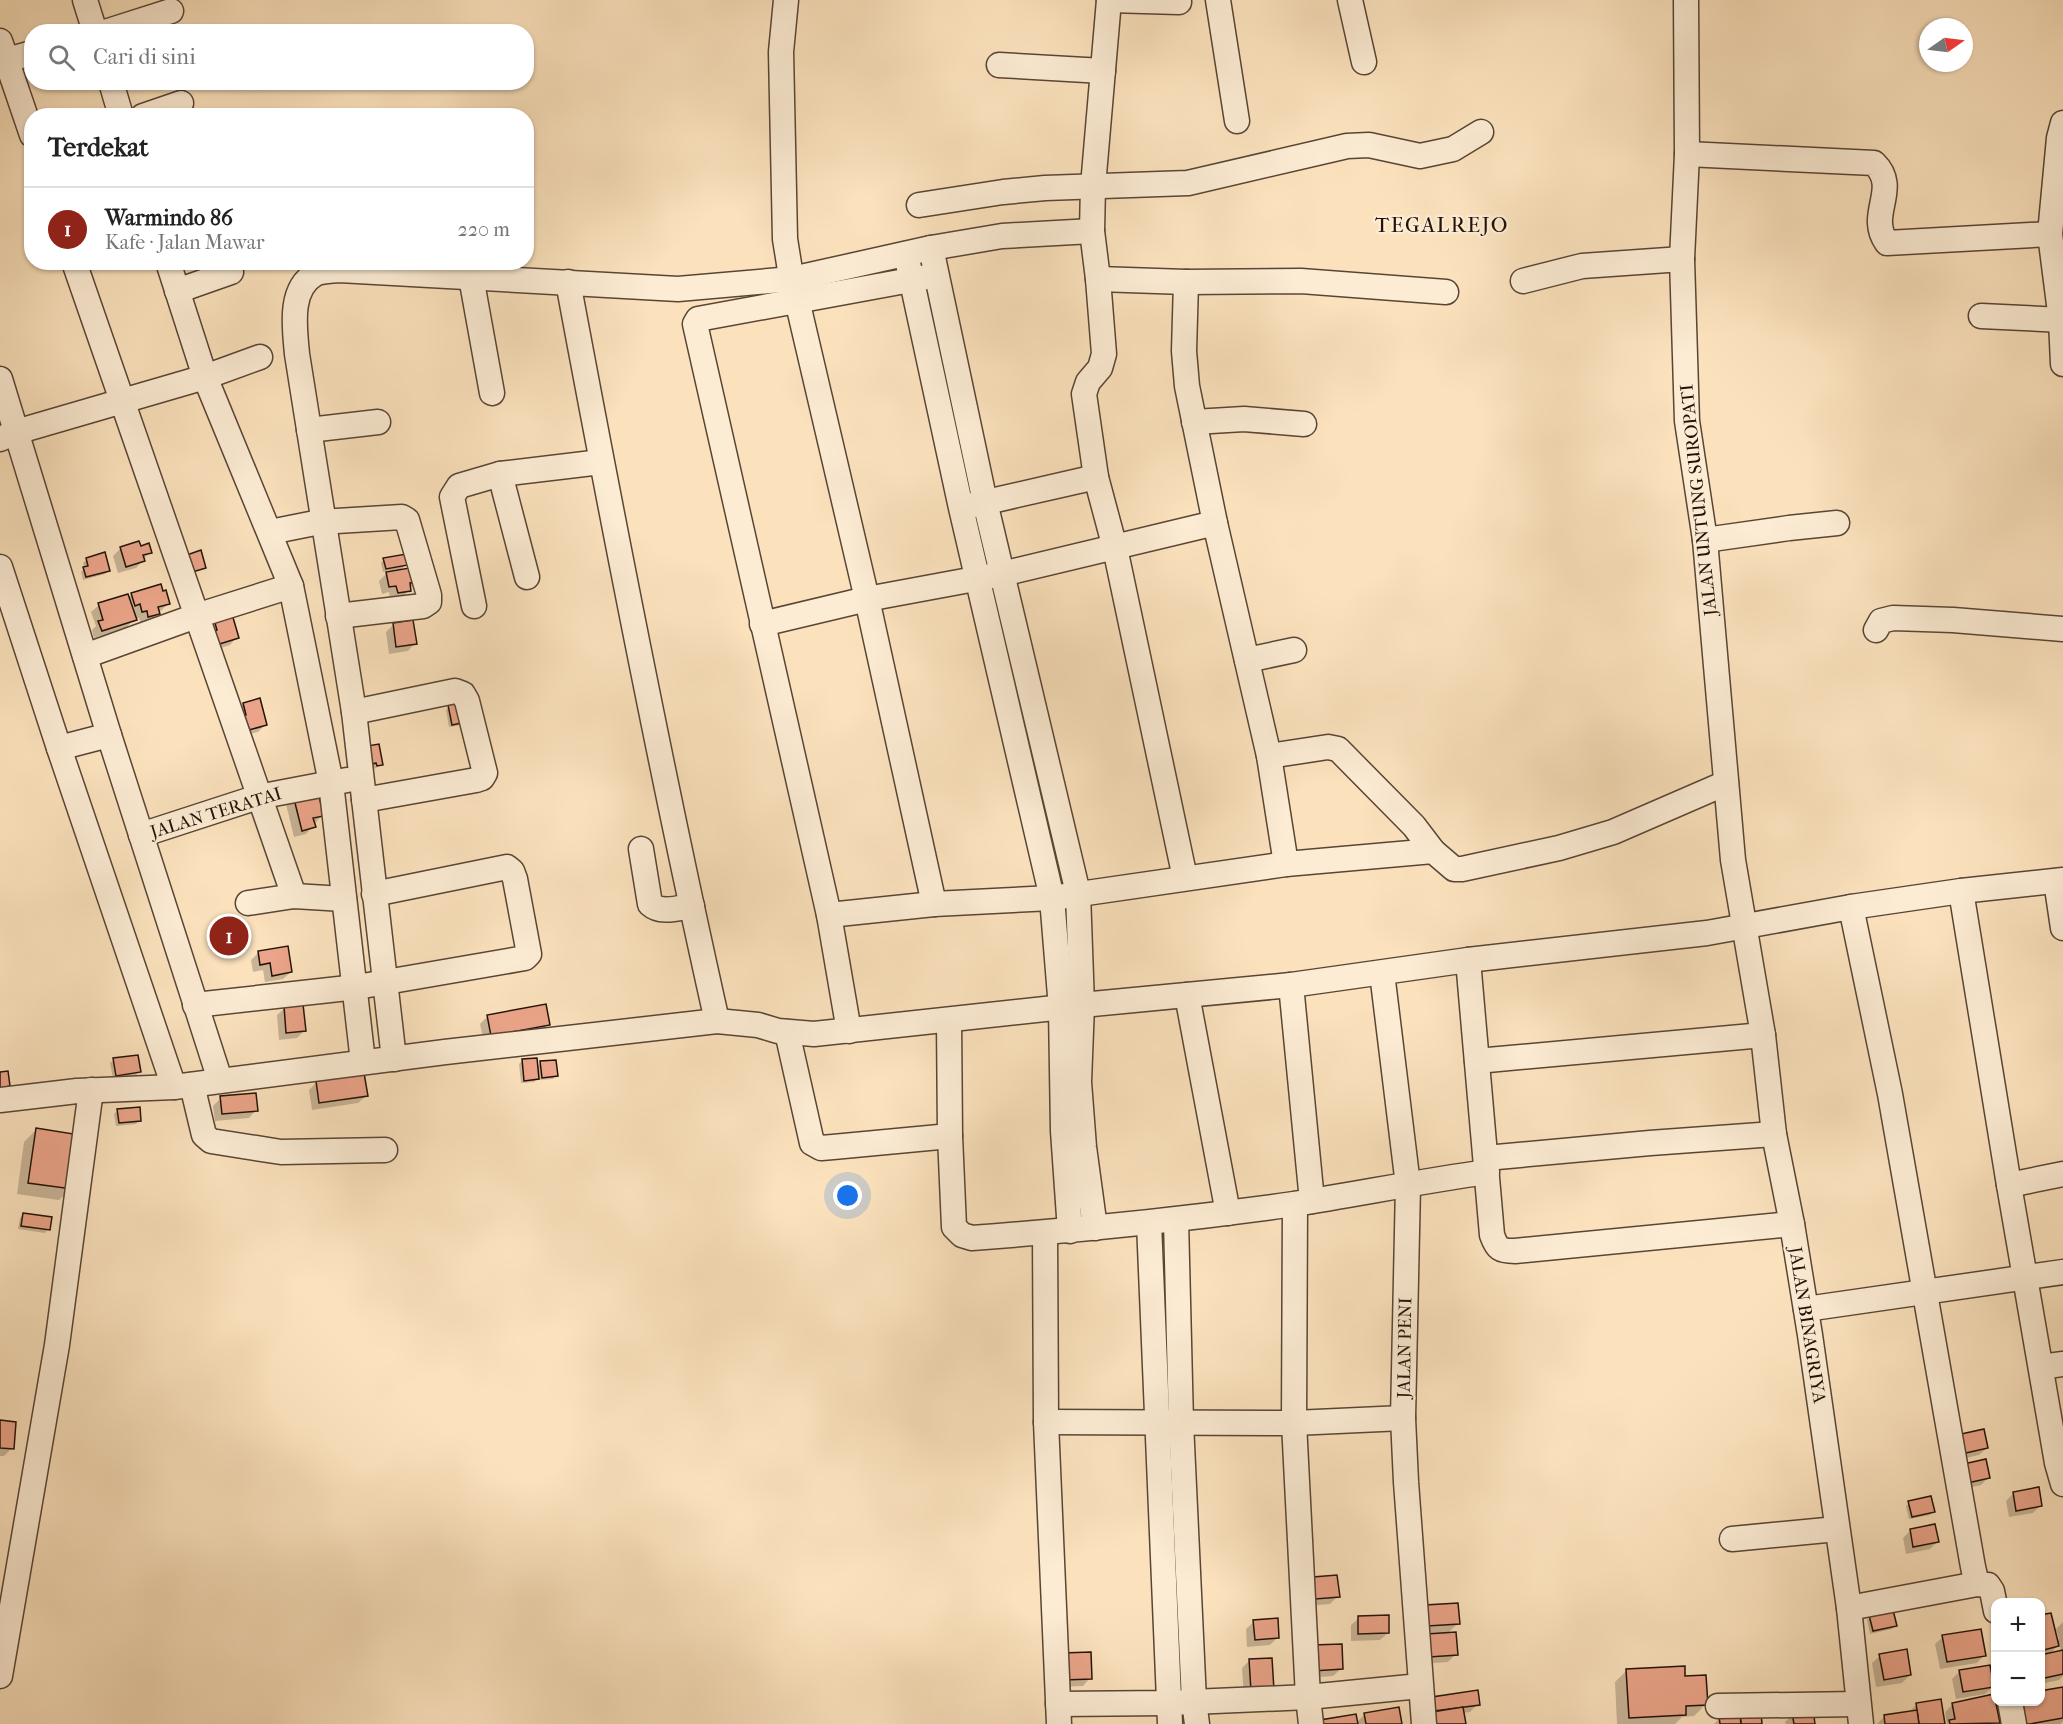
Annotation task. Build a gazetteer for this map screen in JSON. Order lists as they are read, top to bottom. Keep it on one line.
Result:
{"streets":{"street":["JALAN UNTUNG SUROPATI","JALAN TERATAI","JALAN BINAGRIYA","JALAN PENI"]},"crossings":[["JALAN UNTUNG SUROPATI","JALAN BINAGRIYA"]],"districts":["TEGALREJO"],"north":"right","page":{"search":"Cari di sini","heading":"Terdekat","list":[{"mark":"1","name":"Warmindo 86","note":"Kafe · Jalan Mawar","value":"220 m"}],"pins":"1","map_buttons":["+","−"]}}
